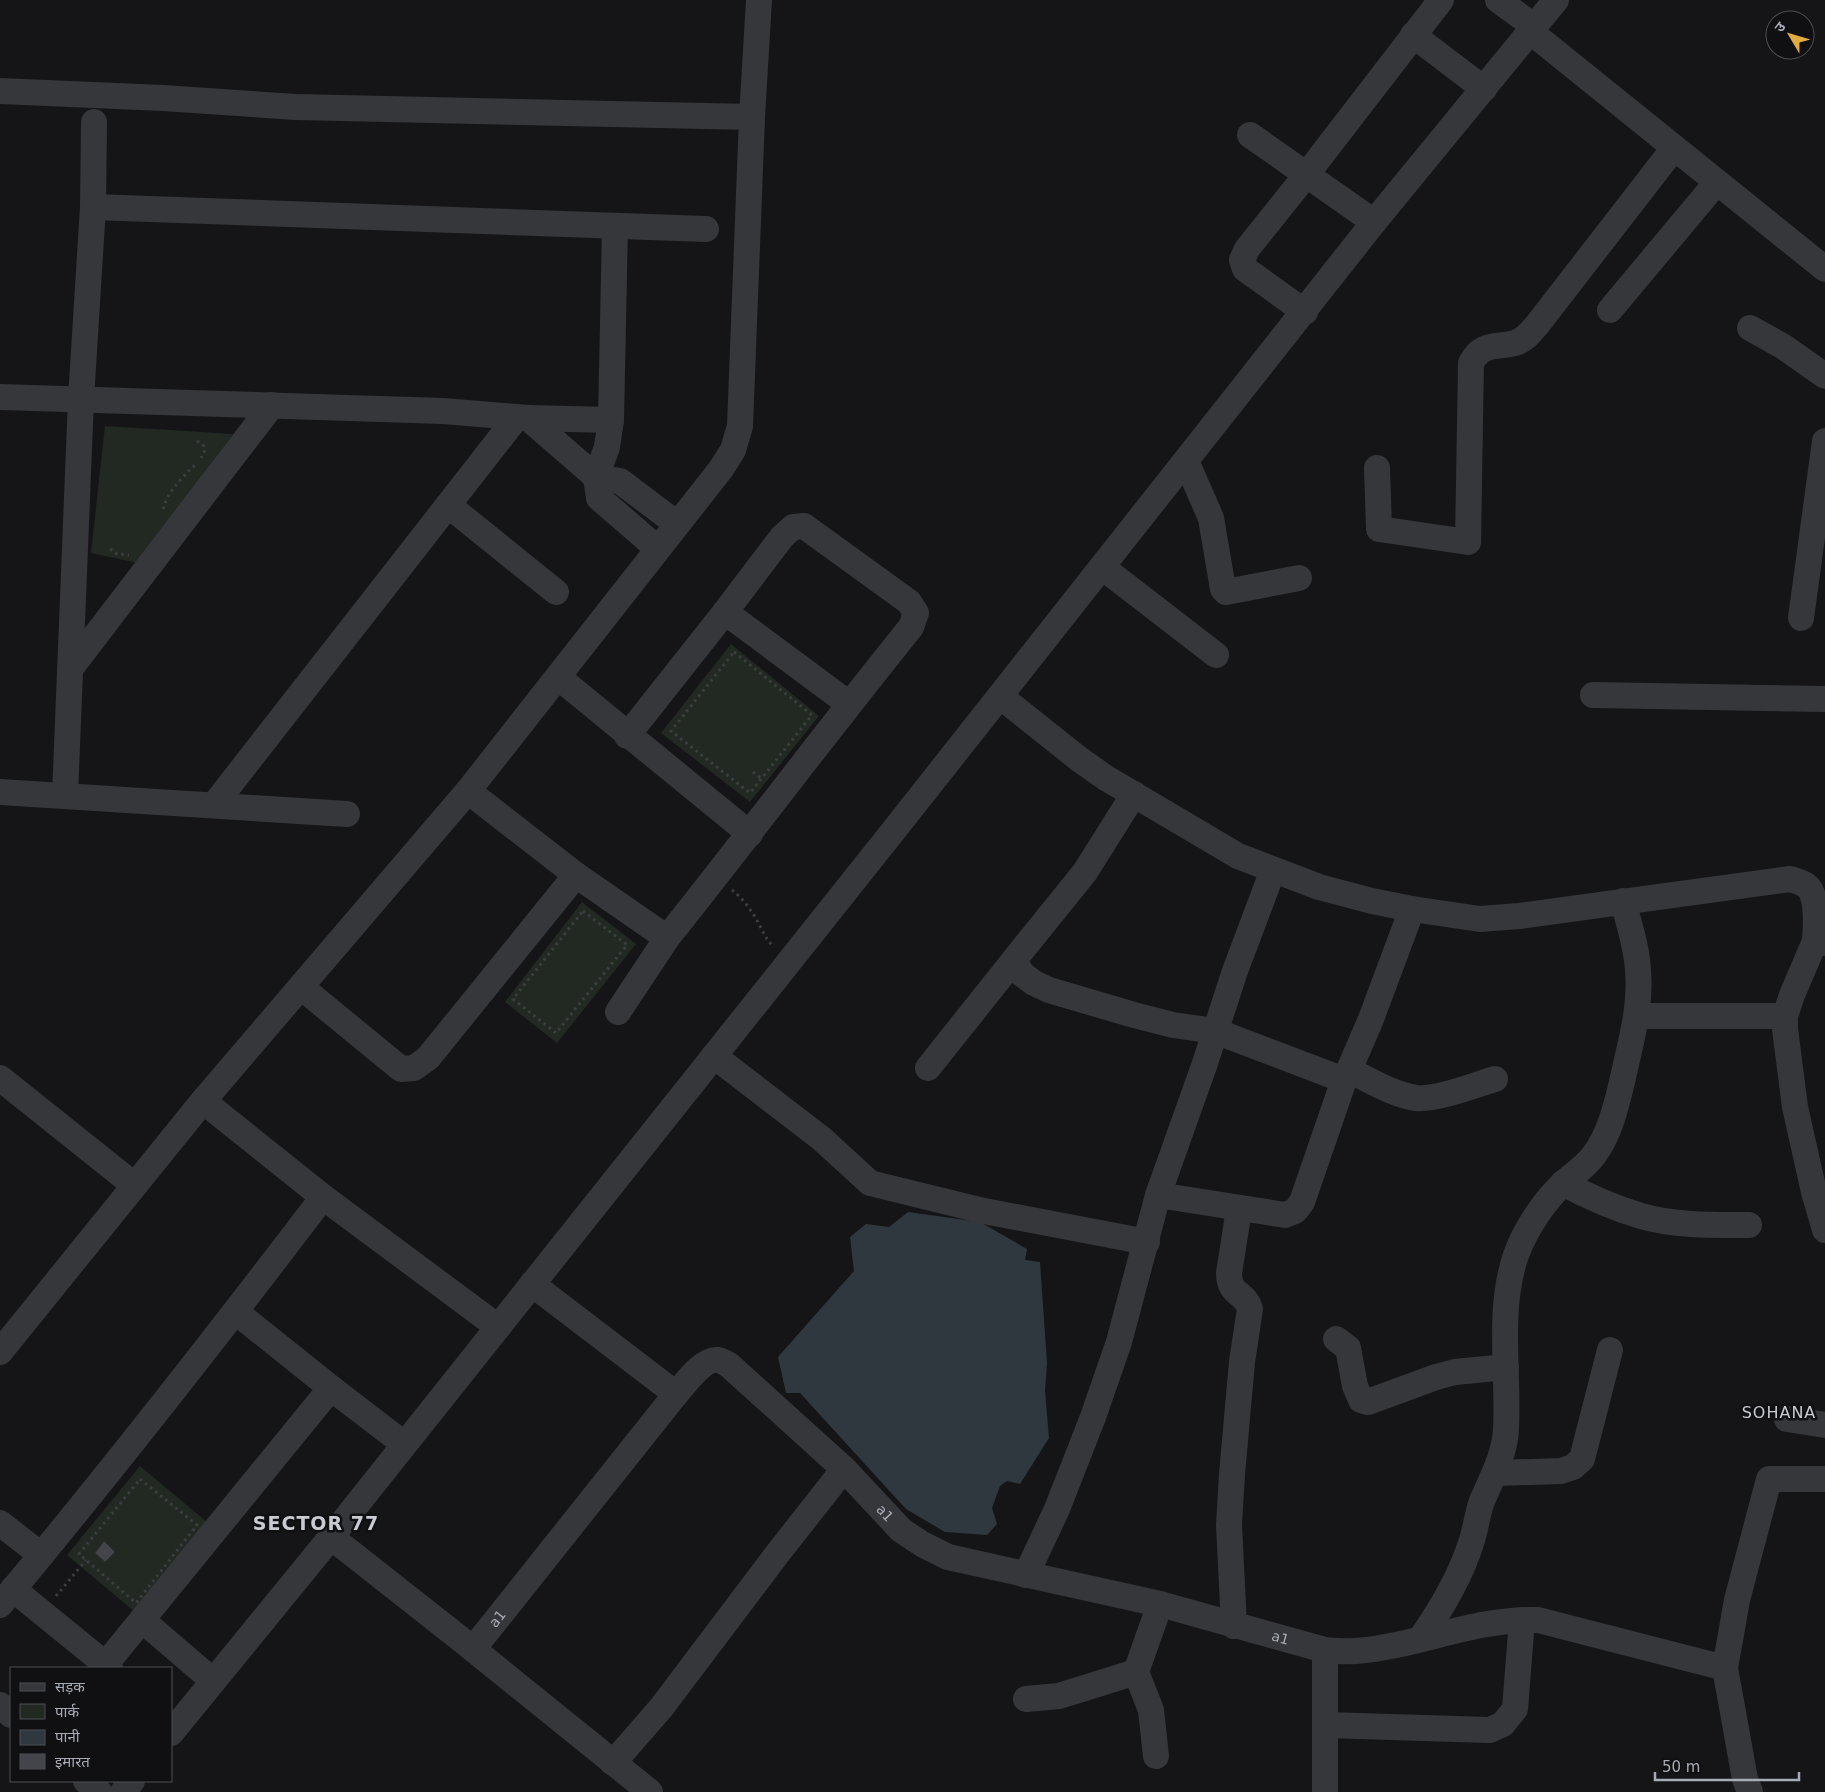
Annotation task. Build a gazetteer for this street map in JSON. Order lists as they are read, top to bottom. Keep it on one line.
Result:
{"streets":{"street":["a1"]},"districts":["SOHANA","SECTOR 77"],"legend":["सड़क","पार्क","पानी","इमारत"],"scale_bar":"50 m","north":"top left"}
